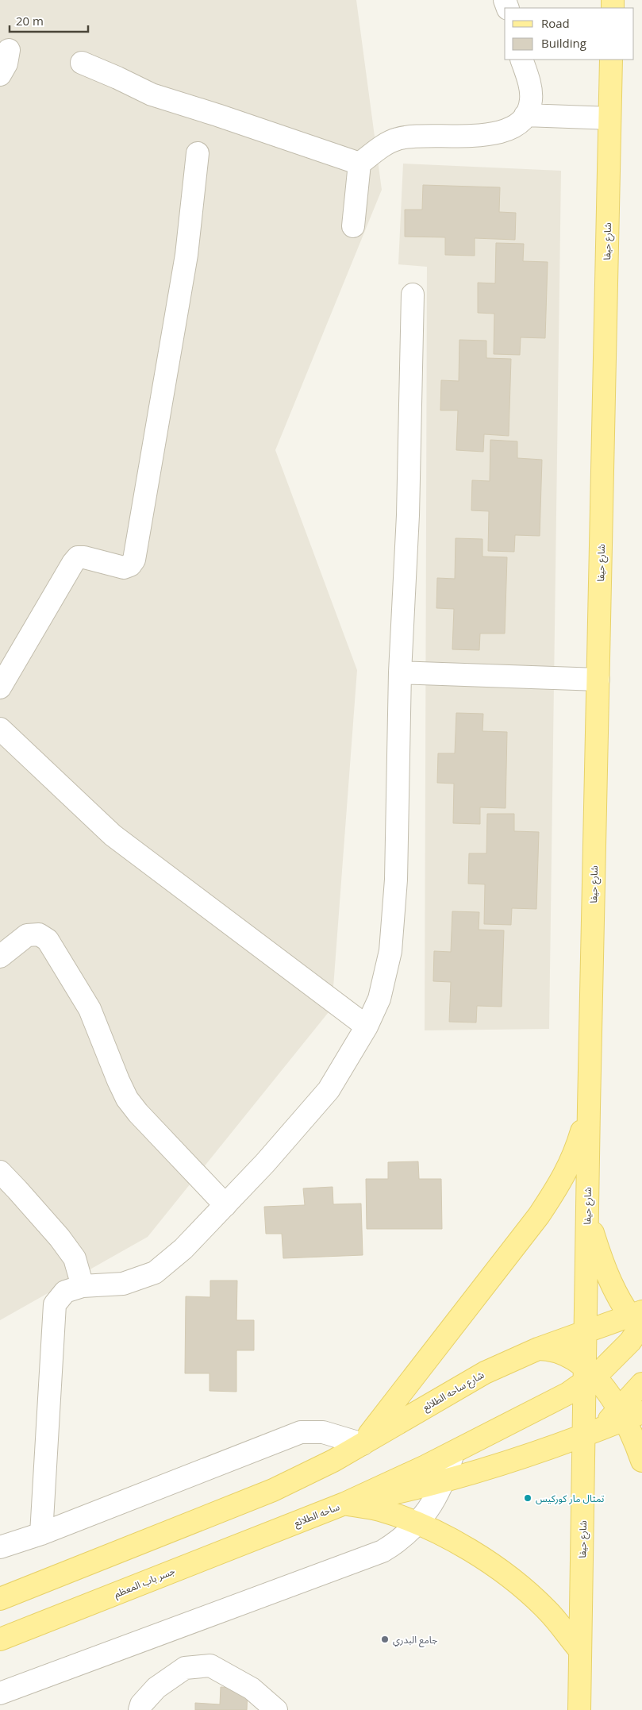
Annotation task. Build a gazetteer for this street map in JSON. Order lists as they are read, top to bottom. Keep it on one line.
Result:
{"streets":{"main road":["شارع حيفا","شارع ساحه الطلائع","ساحه الطلائع","جسر باب المعظم"]},"crossings":[["شارع حيفا","شارع ساحه الطلائع"],["ساحه الطلائع","جسر باب المعظم"]],"places":["تمثال مار كوركيس","جامع البدري"],"legend":["Road","Building"],"scale_bar":"20 m"}
